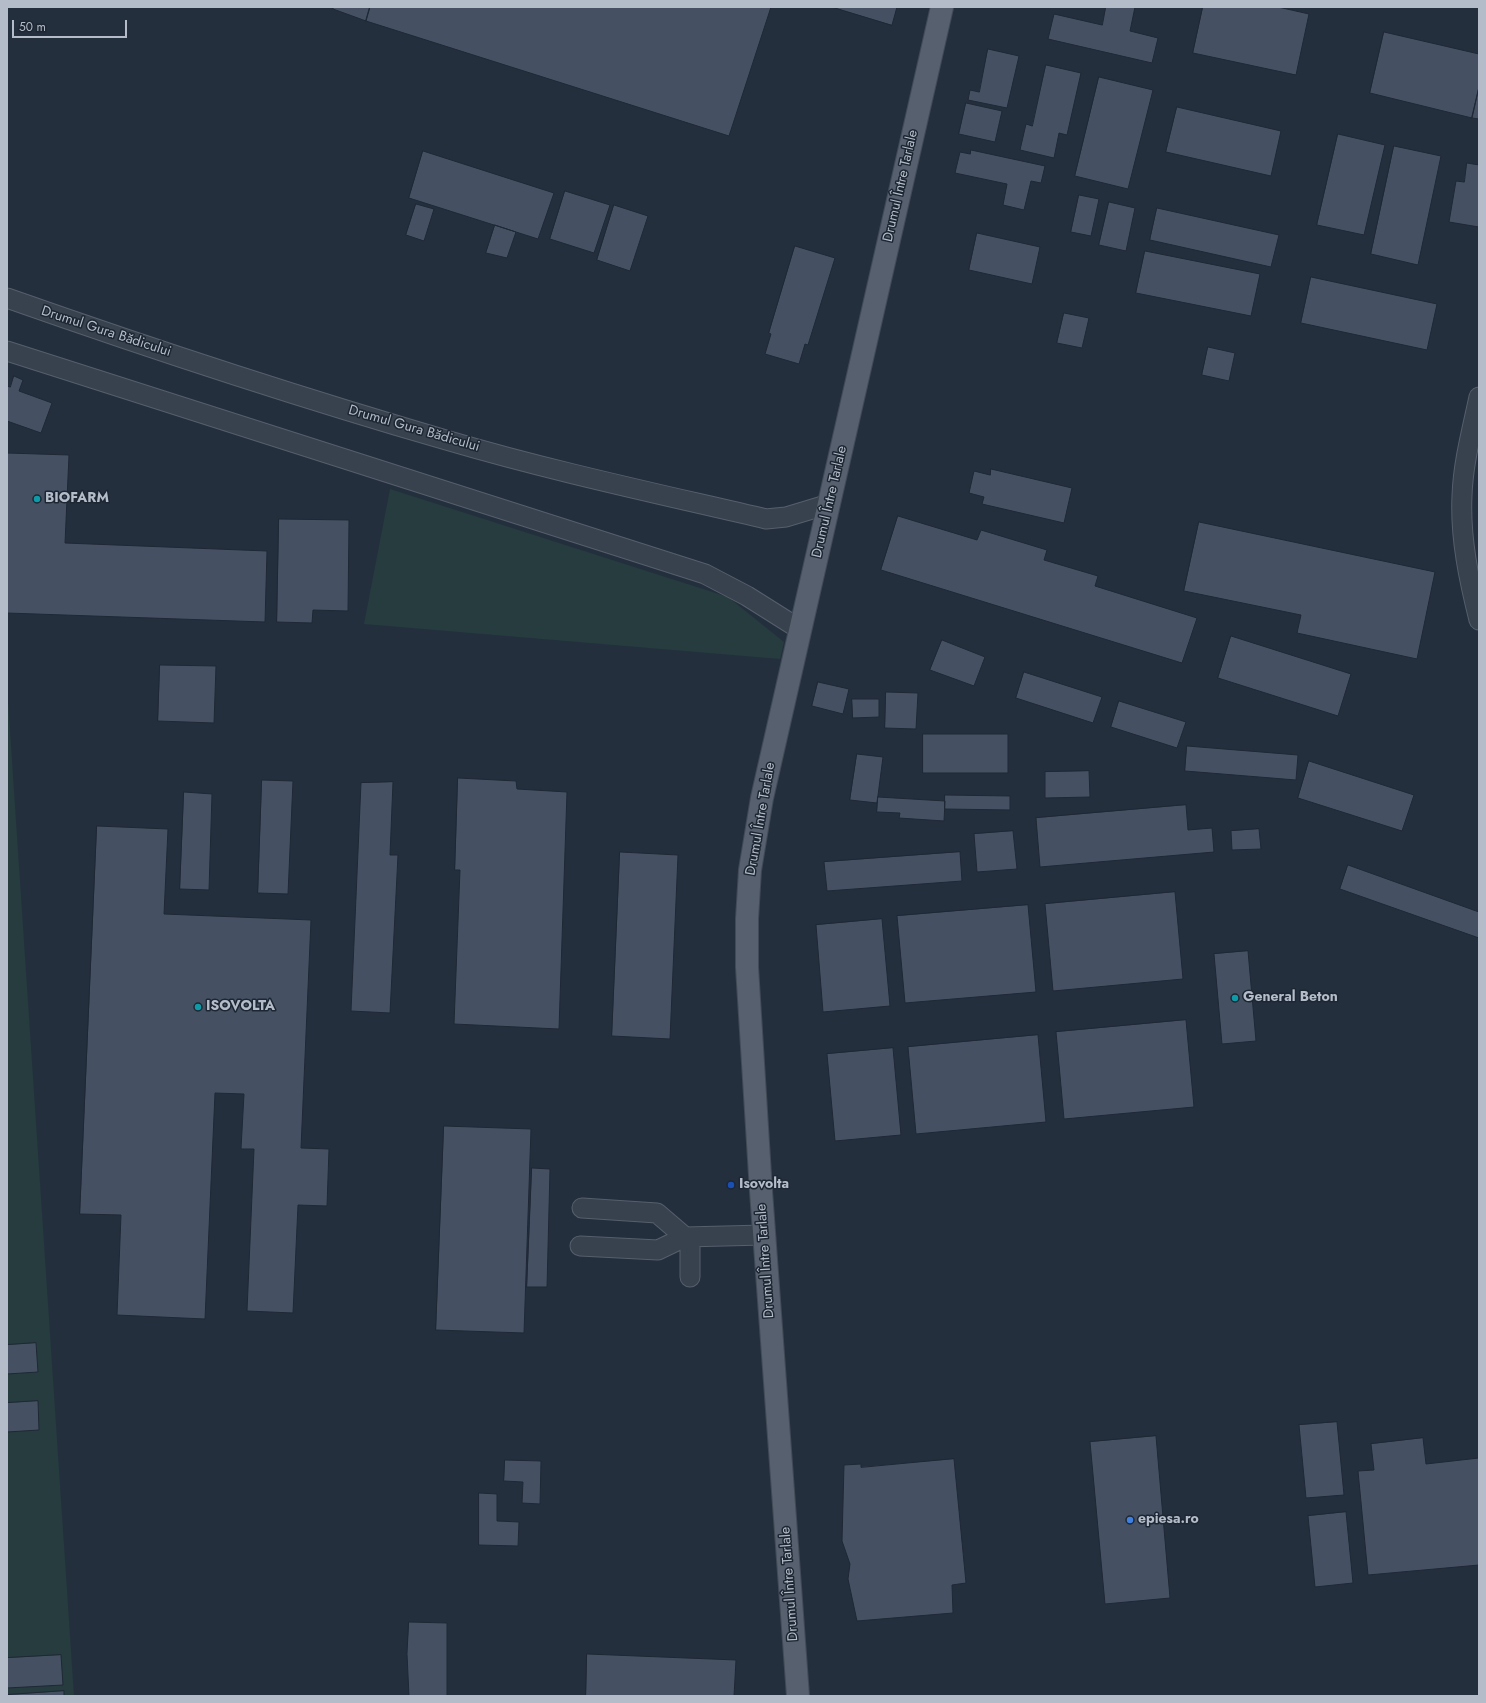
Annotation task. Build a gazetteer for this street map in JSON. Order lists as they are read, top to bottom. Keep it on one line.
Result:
{"streets":{"main road":["Drumul Între Tarlale"],"street":["Drumul Gura Bădicului"]},"crossings":[["Drumul Între Tarlale","Drumul Gura Bădicului"]],"places":["BIOFARM","General Beton","ISOVOLTA","Isovolta","epiesa.ro"],"scale_bar":"50 m"}
